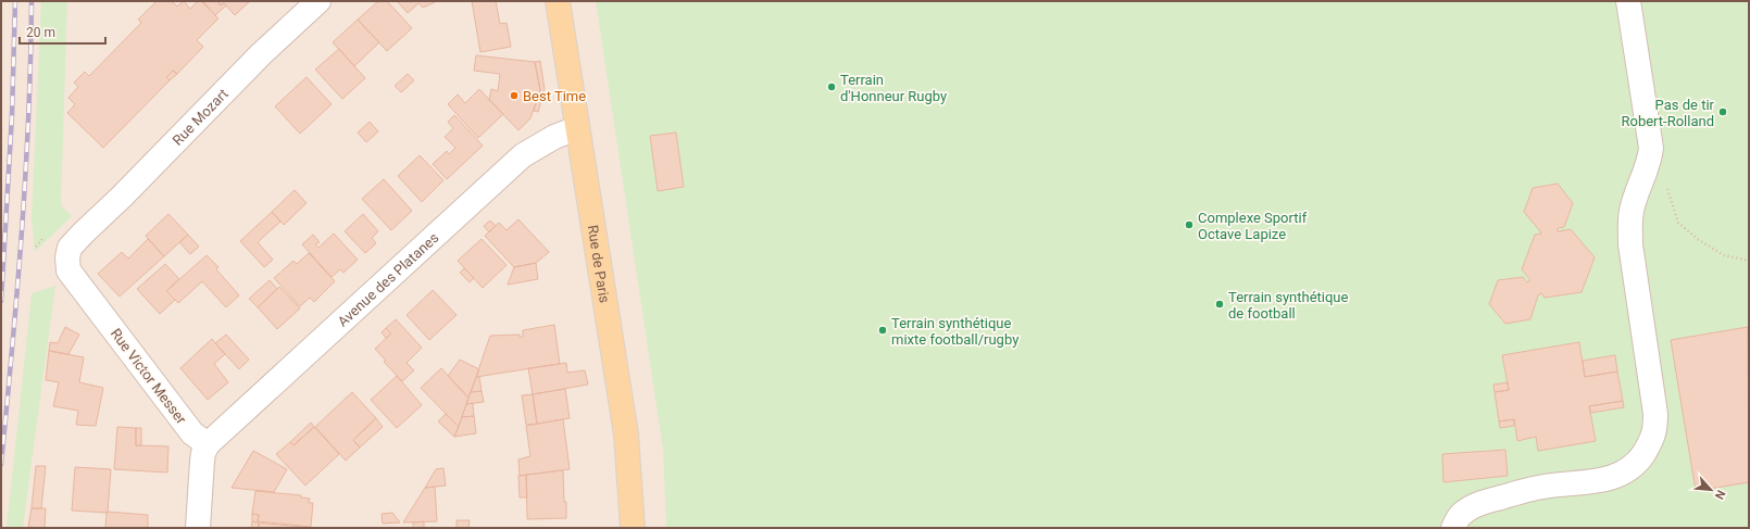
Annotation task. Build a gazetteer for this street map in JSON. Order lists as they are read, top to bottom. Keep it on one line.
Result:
{"streets":{"main road":["Rue de Paris"],"street":["Rue Mozart","Avenue des Platanes","Rue Victor Messer"]},"crossings":[["Rue Mozart","Rue Victor Messer"],["Rue de Paris","Avenue des Platanes"],["Avenue des Platanes","Rue Victor Messer"]],"places":["Terrain d'Honneur Rugby","Best Time","Pas de tir Robert-Rolland","Complexe Sportif Octave Lapize","Terrain synthétique de football","Terrain synthétique mixte football/rugby"],"scale_bar":"20 m","north":"bottom right"}
